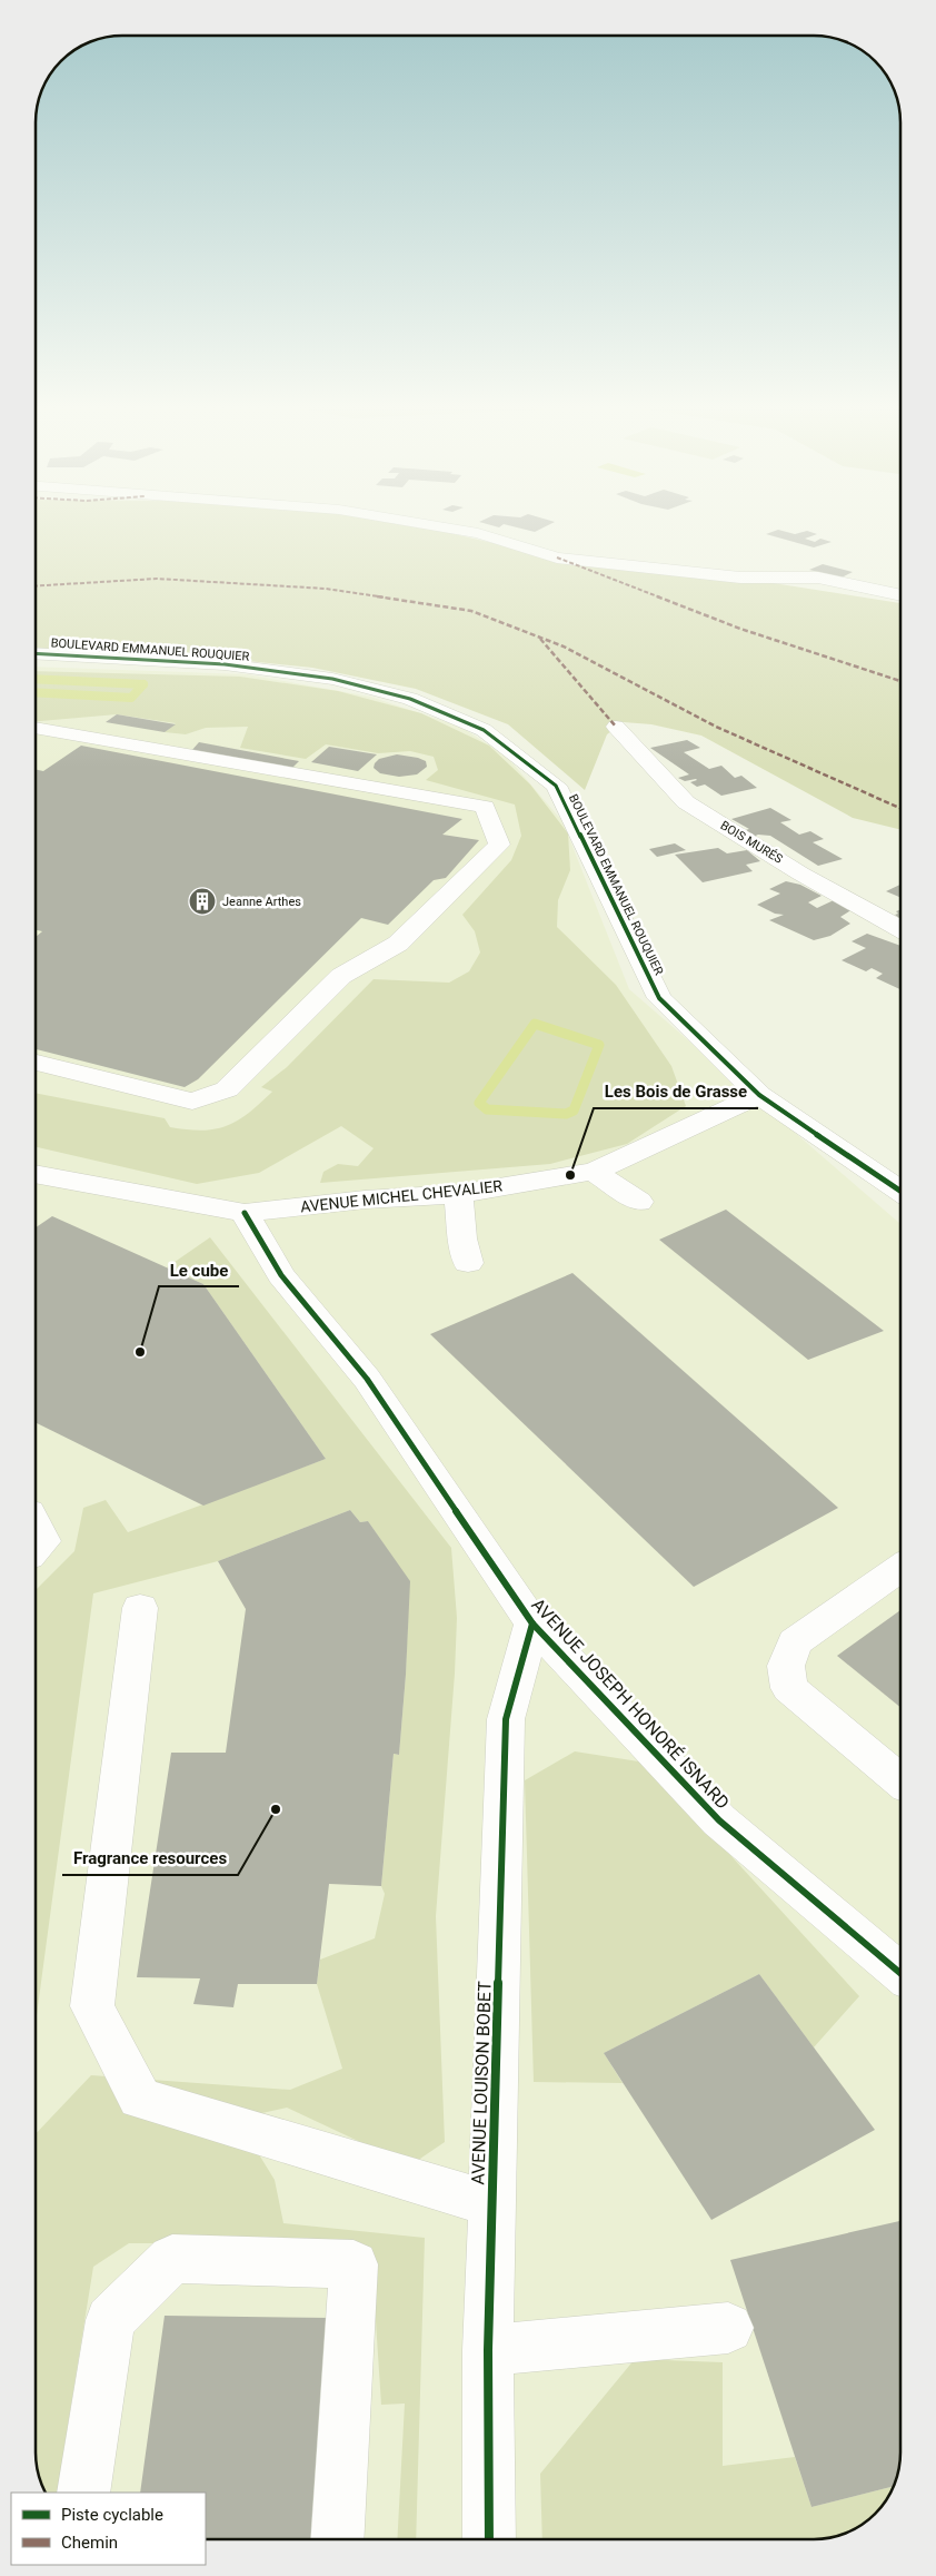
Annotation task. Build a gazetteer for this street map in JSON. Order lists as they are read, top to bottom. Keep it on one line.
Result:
{"streets":{"street":["BOULEVARD EMMANUEL ROUQUIER","BOIS MURÉS","AVENUE MICHEL CHEVALIER","AVENUE JOSEPH HONORÉ ISNARD","AVENUE LOUISON BOBET"]},"crossings":[["BOULEVARD EMMANUEL ROUQUIER","AVENUE MICHEL CHEVALIER"],["AVENUE MICHEL CHEVALIER","AVENUE JOSEPH HONORÉ ISNARD"],["AVENUE JOSEPH HONORÉ ISNARD","AVENUE LOUISON BOBET"]],"places":{"building":["Jeanne Arthes"],"other":["Les Bois de Grasse","Le cube","Fragrance resources"]},"legend":["Piste cyclable","Chemin"]}
